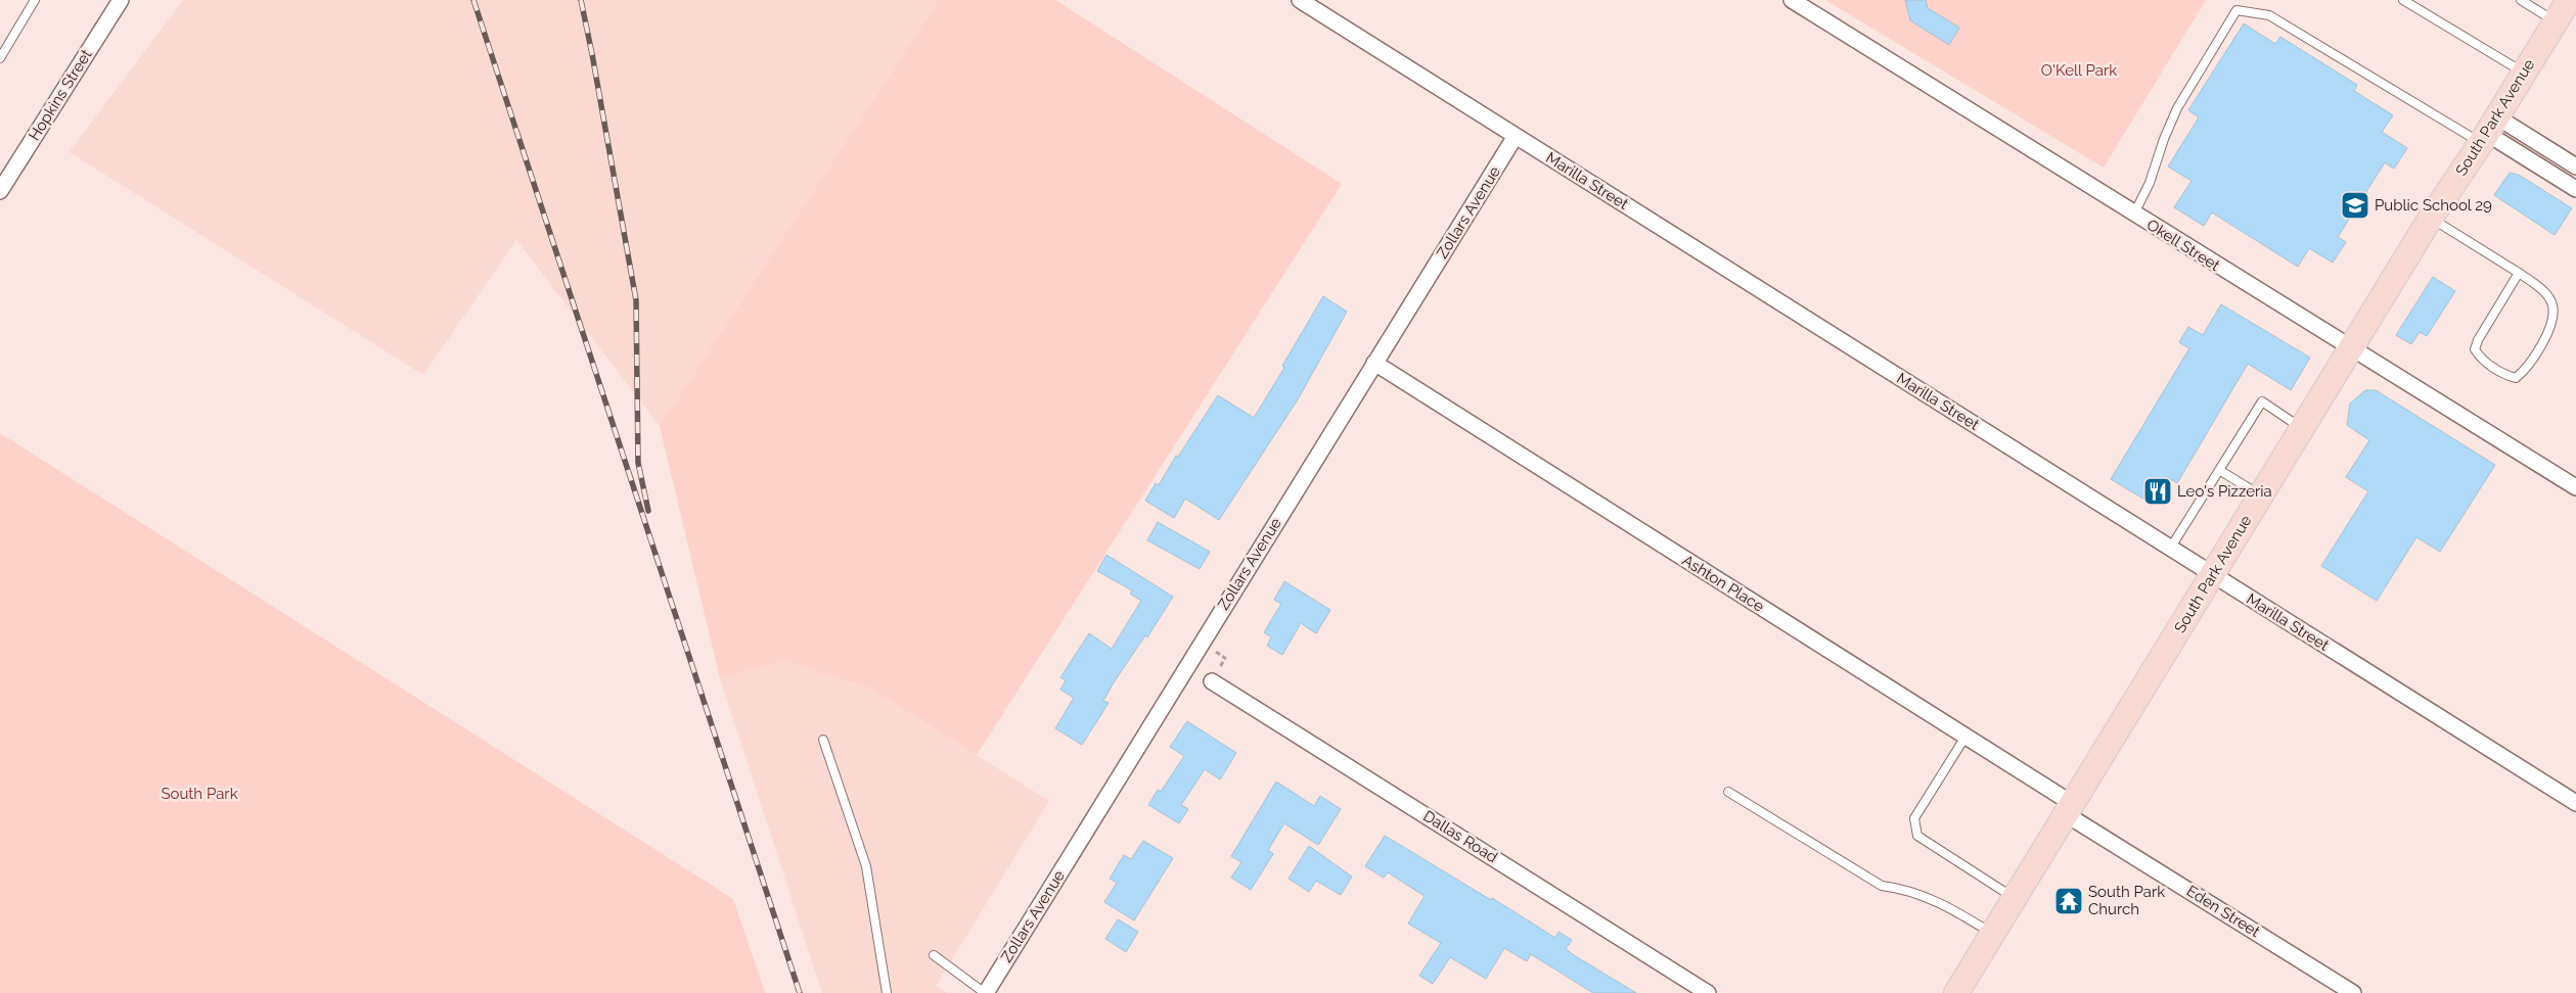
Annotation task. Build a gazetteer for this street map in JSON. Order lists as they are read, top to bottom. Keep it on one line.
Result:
{"streets":{"main road":["South Park Avenue"],"street":["Hopkins Street","Marilla Street","Zollars Avenue","Okell Street","Ashton Place","Dallas Road","Eden Street"]},"crossings":[["South Park Avenue","Marilla Street"],["South Park Avenue","Okell Street"],["South Park Avenue","Ashton Place"],["South Park Avenue","Eden Street"],["Marilla Street","Zollars Avenue"],["Zollars Avenue","Ashton Place"],["Ashton Place","Eden Street"]],"parks":["O'Kell Park","South Park"],"places":{"school or university":["Public School 29"],"restaurant":["Leo's Pizzeria"],"temple":["South Park Church"]}}
